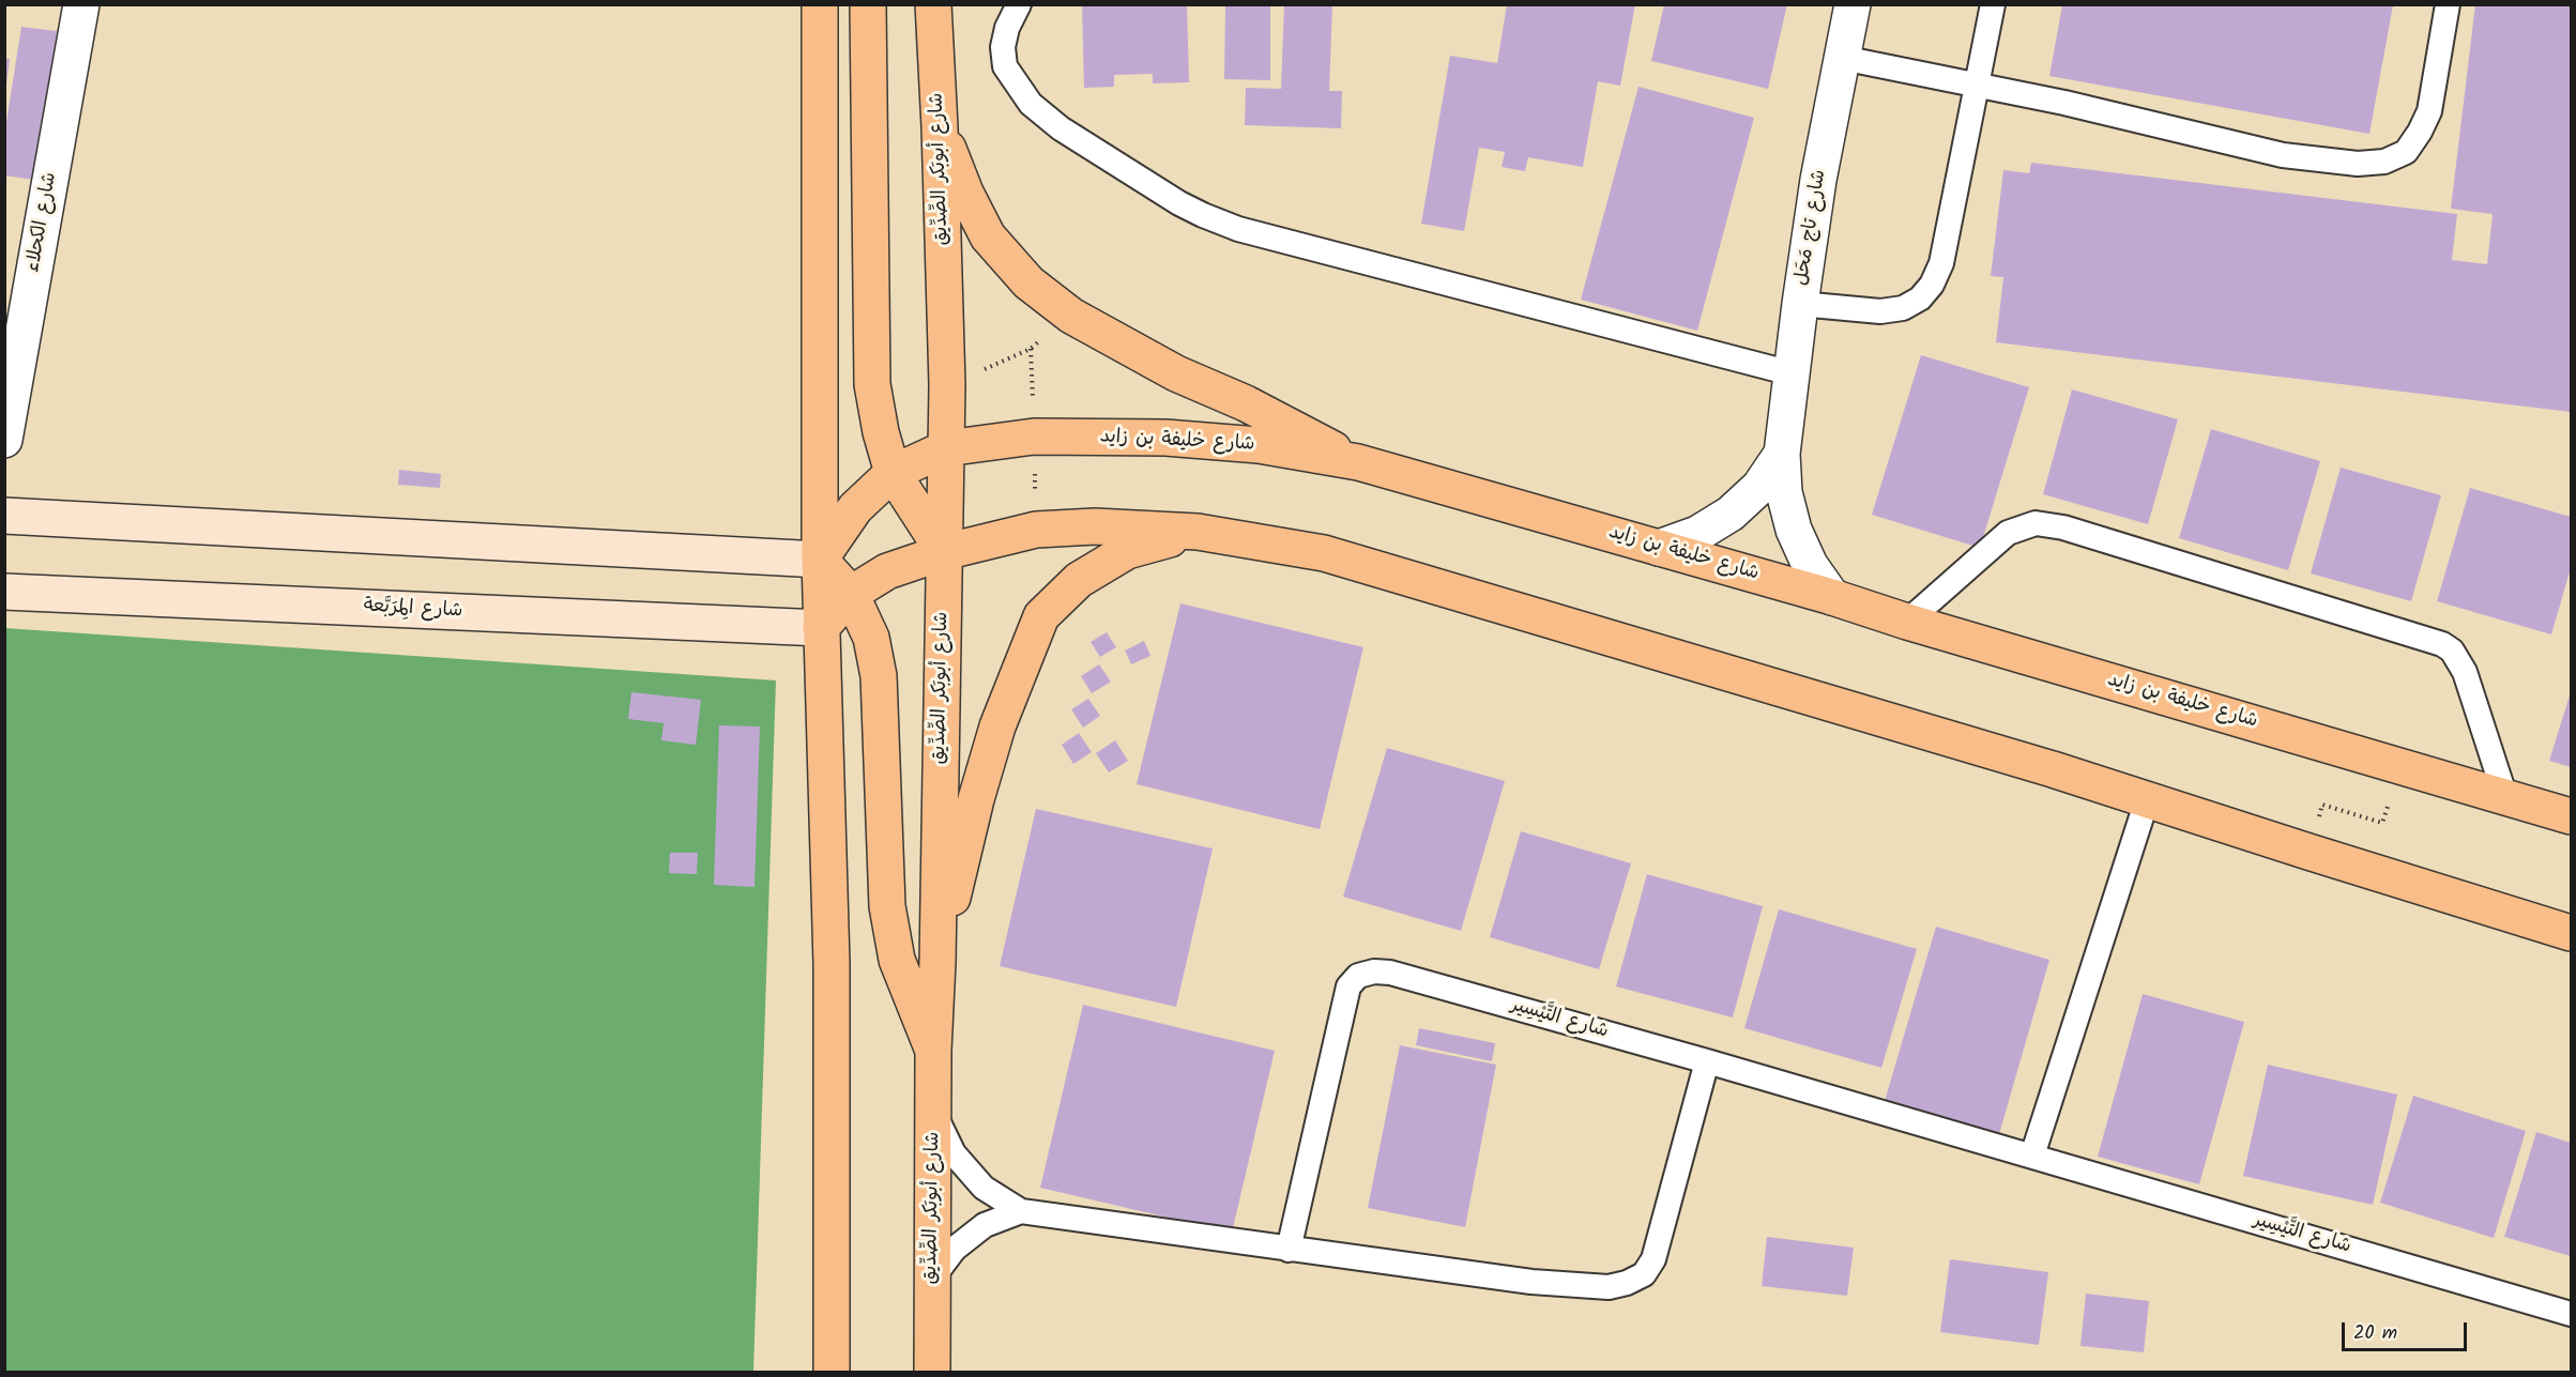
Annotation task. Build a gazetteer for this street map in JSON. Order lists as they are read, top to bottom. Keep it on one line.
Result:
{"streets":{"main road":["شارع أبوبَكر الصِّدِّيق","شارع خليفة بن زايد"],"street":["شارع الكحلاء","شارع تاج مَحَل","شارع المِرَبَّعة"],"lane":["شارع التَّيْسِير"]},"crossings":[["شارع أبوبَكر الصِّدِّيق","شارع خليفة بن زايد"],["شارع تاج مَحَل","شارع خليفة بن زايد"]],"scale_bar":"20 m"}
